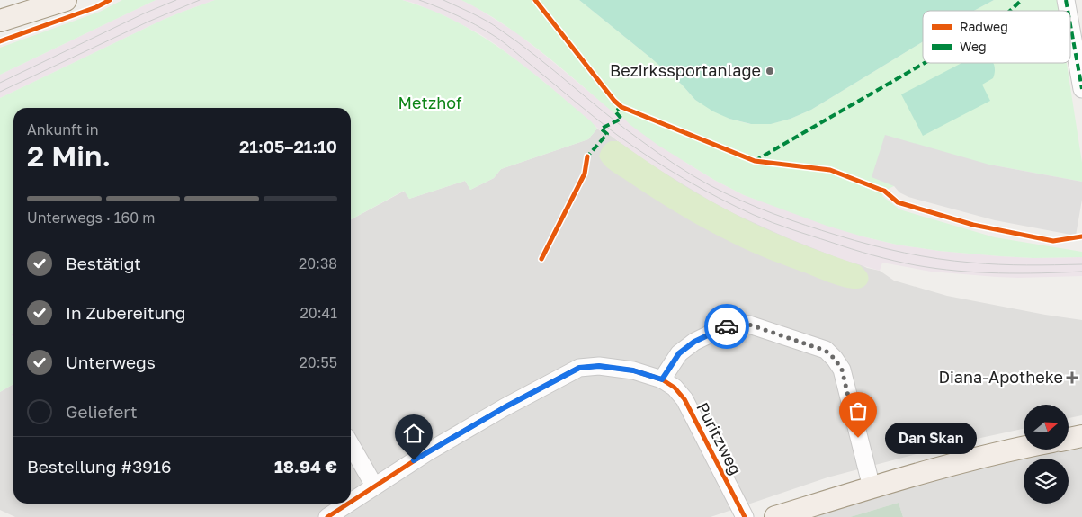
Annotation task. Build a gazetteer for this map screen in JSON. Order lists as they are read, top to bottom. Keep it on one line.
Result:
{"streets":{"street":["Puritzweg"]},"parks":["Metzhof"],"places":{"other":["Bezirkssportanlage","Dan Skan"],"health":["Diana-Apotheke"]},"legend":["Radweg","Weg"],"north":"right","page":{"heading":["2 Min.","Ankunft in","21:05–21:10"],"panel":["Bestellung #3916","18.94 €"],"bar":"Unterwegs · 160 m","list":[["Bestätigt","20:38"],["In Zubereitung","20:41"],["Unterwegs","20:55"],"Geliefert"],"bubble":"Dan Skan"}}
